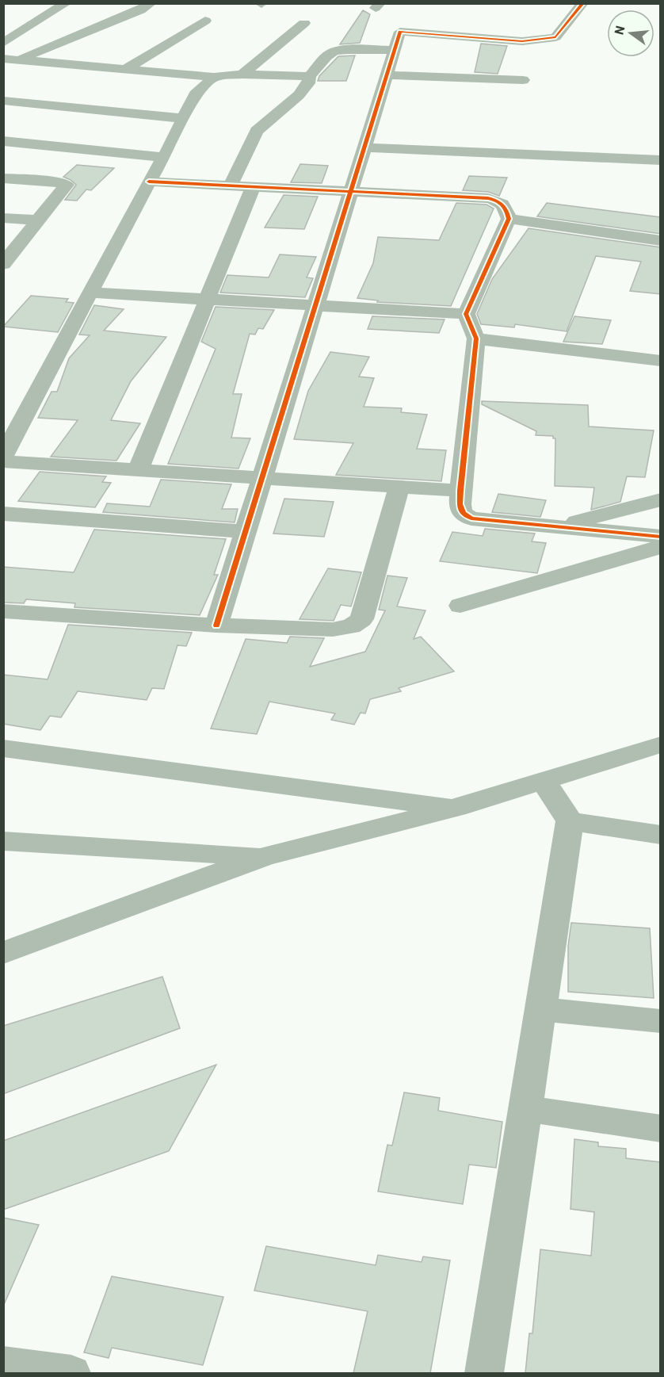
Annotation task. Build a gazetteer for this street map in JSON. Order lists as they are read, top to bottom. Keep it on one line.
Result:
{"north":"left"}
